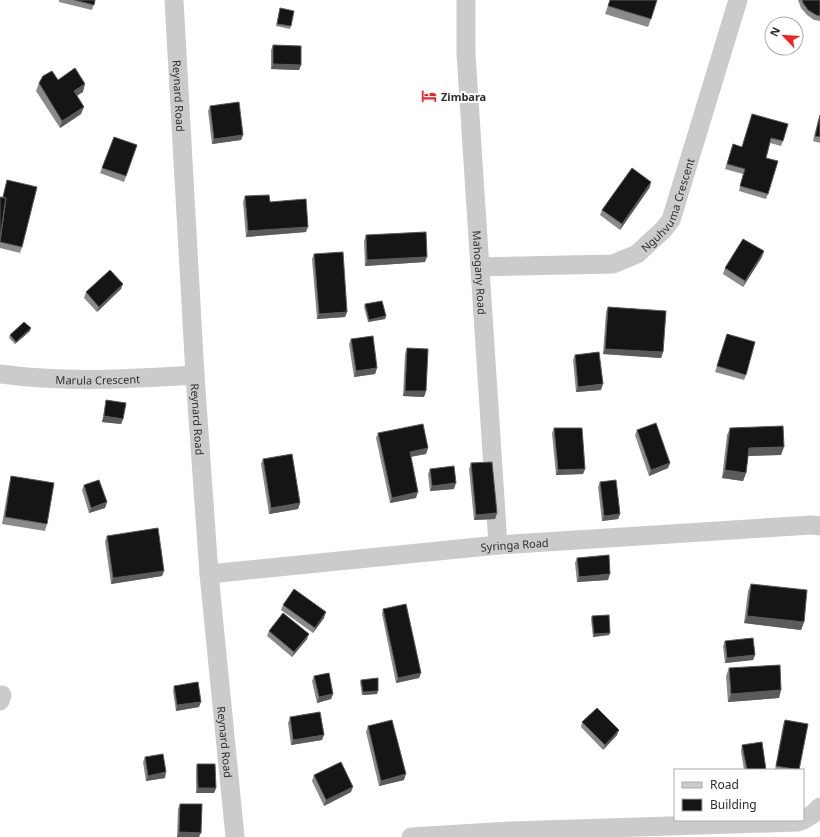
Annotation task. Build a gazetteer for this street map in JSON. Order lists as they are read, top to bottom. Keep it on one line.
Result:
{"streets":{"street":["Reynard Road","Nguhvuma Crescent","Mahogany Road","Marula Crescent","Syringa Road"]},"crossings":[["Reynard Road","Marula Crescent"],["Reynard Road","Syringa Road"],["Nguhvuma Crescent","Mahogany Road"],["Mahogany Road","Syringa Road"]],"places":{"hotel":["Zimbara"]},"legend":["Road","Building"],"north":"top left"}
